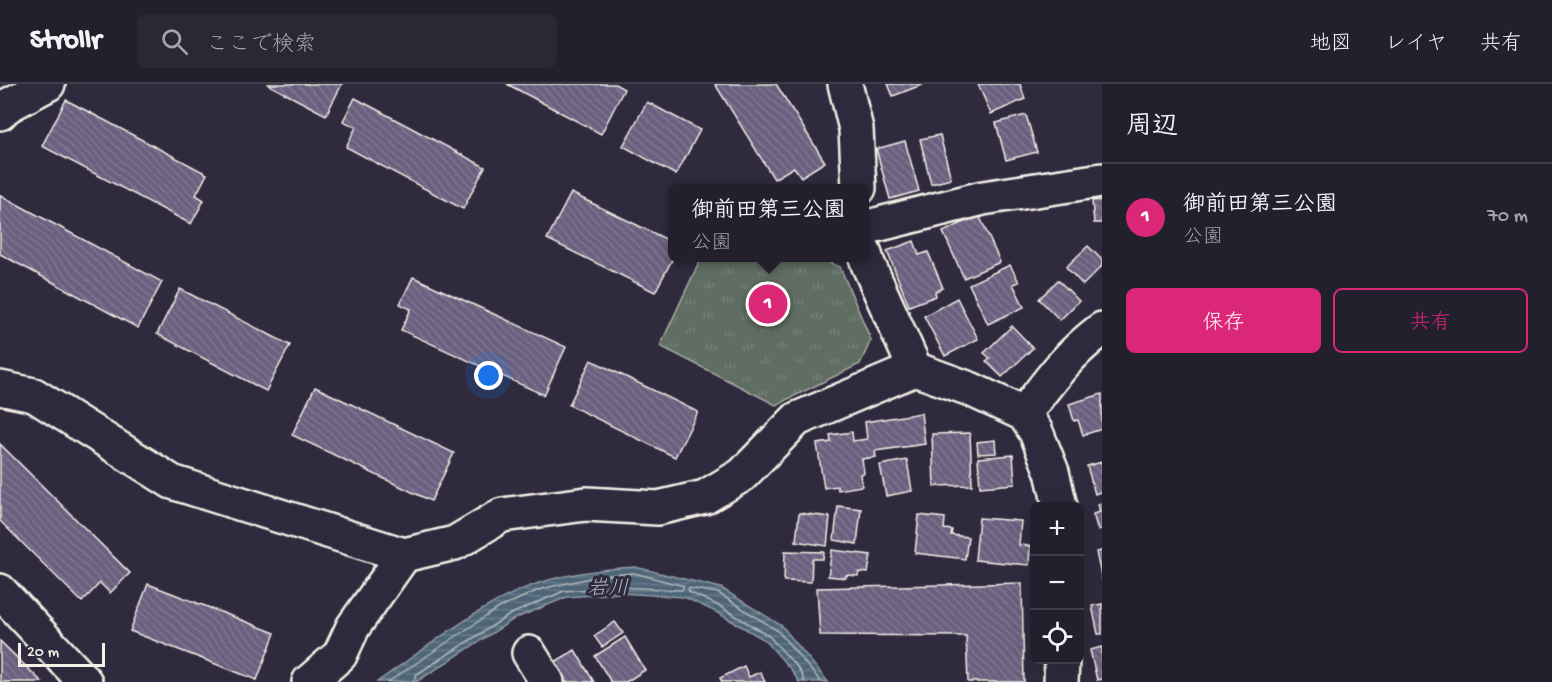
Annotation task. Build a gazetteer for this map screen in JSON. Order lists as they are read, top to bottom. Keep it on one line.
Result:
{"water":["岩川"],"scale_bar":"20 m","page":{"header":"Strollr","search":"ここで検索","nav":["地図","レイヤ","共有"],"heading":"周辺","list":[{"mark":"1","name":"御前田第三公園","note":"公園","value":"70 m"}],"popup":["御前田第三公園","公園"],"buttons":["保存","共有"],"pins":"1","map_buttons":["+","−"],"scale":"20 m"}}
